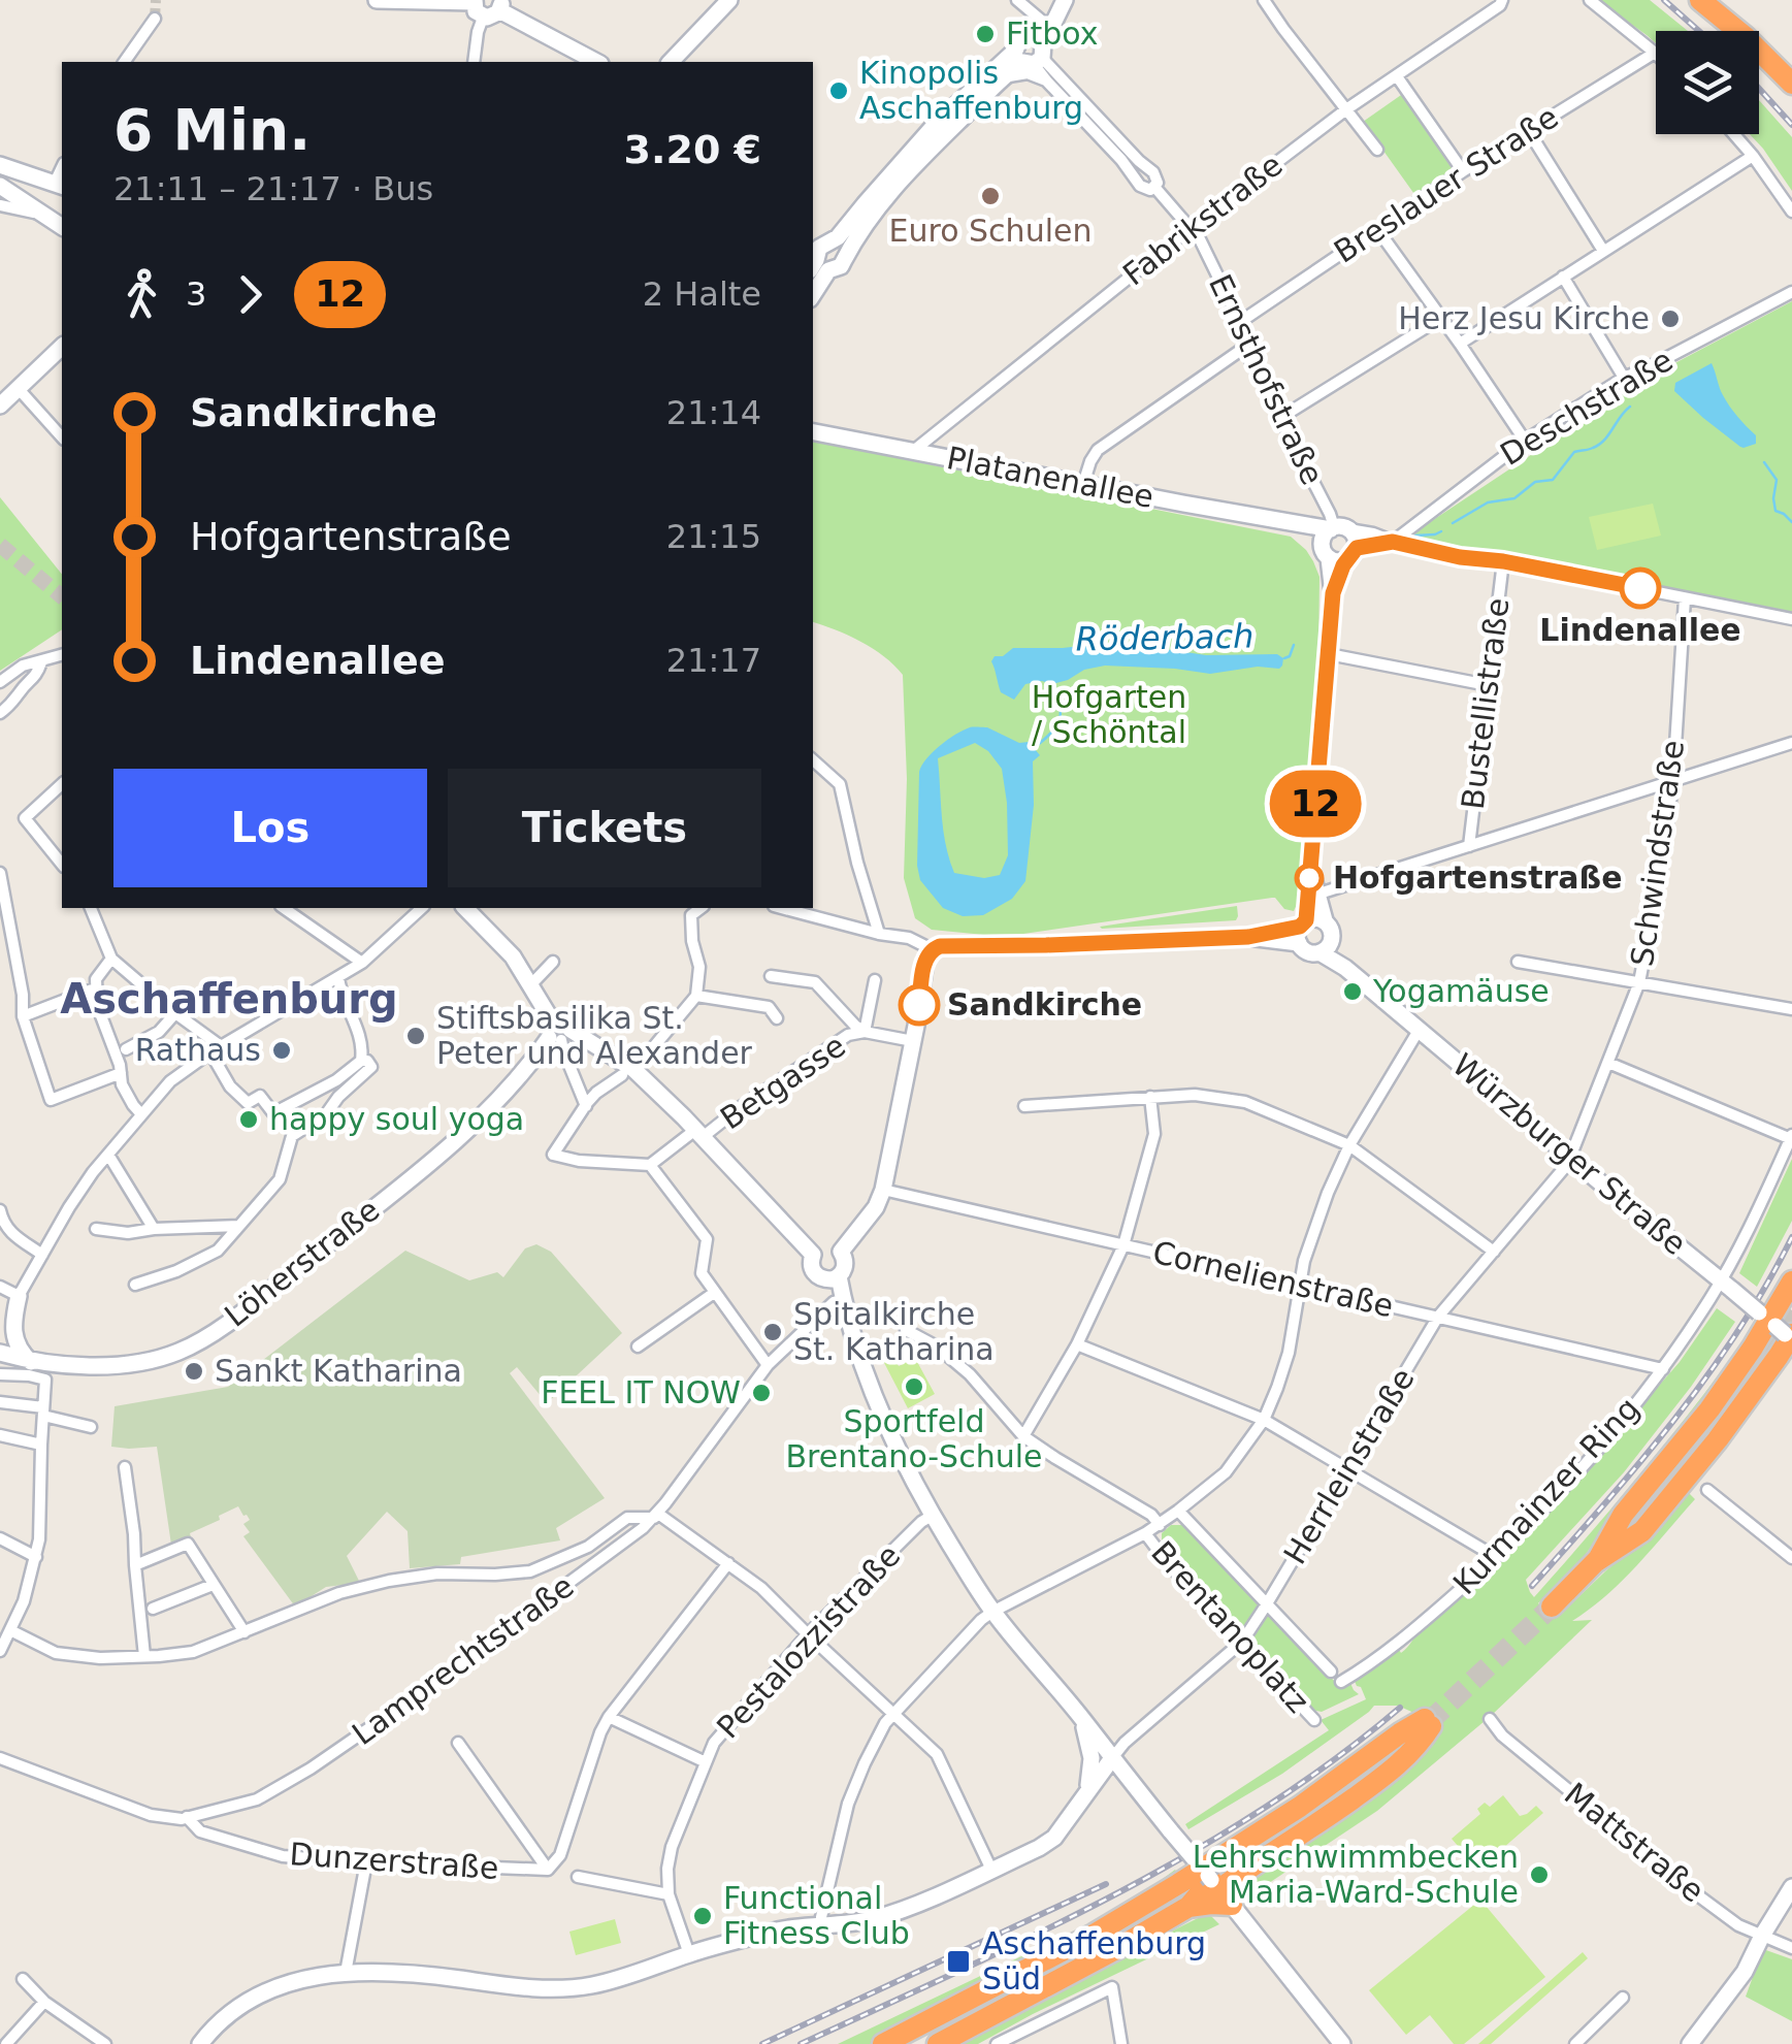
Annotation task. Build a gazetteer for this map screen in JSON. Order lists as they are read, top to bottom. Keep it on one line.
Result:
{"streets":{"street":["Breslauer Straße","Fabrikstraße","Ernsthofstraße","Deschstraße","Platanenallee","Bustellistraße","Schwindstraße","Betgasse","Würzburger Straße","Löherstraße","Cornelienstraße","Herrleinstraße","Kurmainzer Ring","Brentanoplatz","Pestalozzistraße","Lamprechtstraße","Mattstraße","Dunzerstraße"]},"crossings":[["Breslauer Straße","Ernsthofstraße"],["Fabrikstraße","Ernsthofstraße"],["Fabrikstraße","Platanenallee"],["Ernsthofstraße","Platanenallee"],["Schwindstraße","Würzburger Straße"],["Schwindstraße","Herrleinstraße"],["Würzburger Straße","Herrleinstraße"],["Würzburger Straße","Kurmainzer Ring"],["Cornelienstraße","Herrleinstraße"],["Cornelienstraße","Kurmainzer Ring"],["Herrleinstraße","Brentanoplatz"],["Lamprechtstraße","Dunzerstraße"]],"districts":["Aschaffenburg"],"water":["Röderbach"],"parks":["Hofgarten / Schöntal"],"places":{"other":["Fitbox","Kinopolis Aschaffenburg","Euro Schulen","Herz Jesu Kirche","Lindenallee","Hofgartenstraße","Yogamäuse","Sandkirche","Stiftsbasilika St. Peter und Alexander","Rathaus","happy soul yoga","Spitalkirche St. Katharina","Sankt Katharina","Sportfeld Brentano-Schule","FEEL IT NOW","Lehrschwimmbecken Maria-Ward-Schule","Functional Fitness Club"],"transit":["Aschaffenburg Süd"]},"lines":["bus line 12"],"page":{"on_map":"12","heading":["6 Min.","21:11 – 21:17 · Bus","3.20 €"],"legs":["3","12","2 Halte"],"list":[{"name":"Sandkirche","value":"21:14"},{"name":"Hofgartenstraße","value":"21:15"},{"name":"Lindenallee","value":"21:17"}],"buttons":["Los","Tickets"]}}
